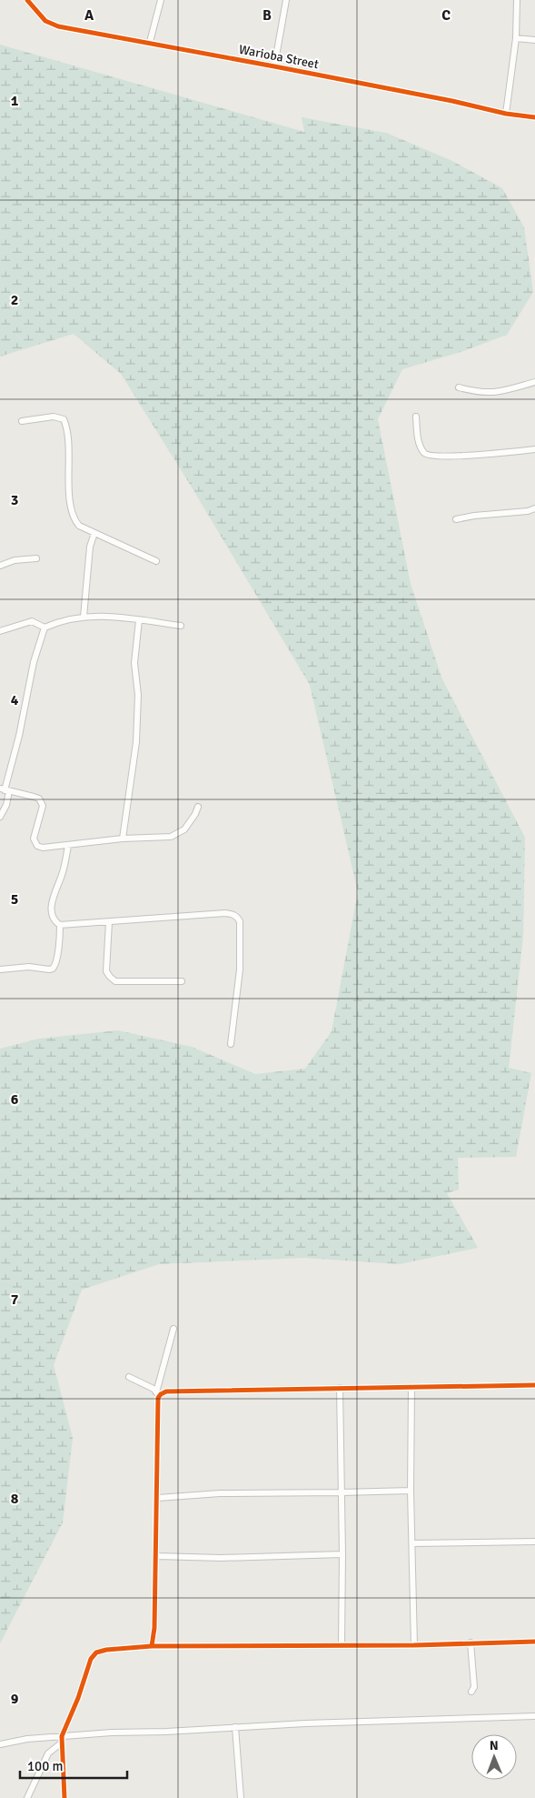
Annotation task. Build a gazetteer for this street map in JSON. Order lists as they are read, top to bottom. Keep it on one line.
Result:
{"streets":{"street":["Warioba Street"]},"scale_bar":"100 m","north":"top","grid":{"columns":["A","B","C"],"rows":["1","2","3","4","5","6","7","8","9"]}}
